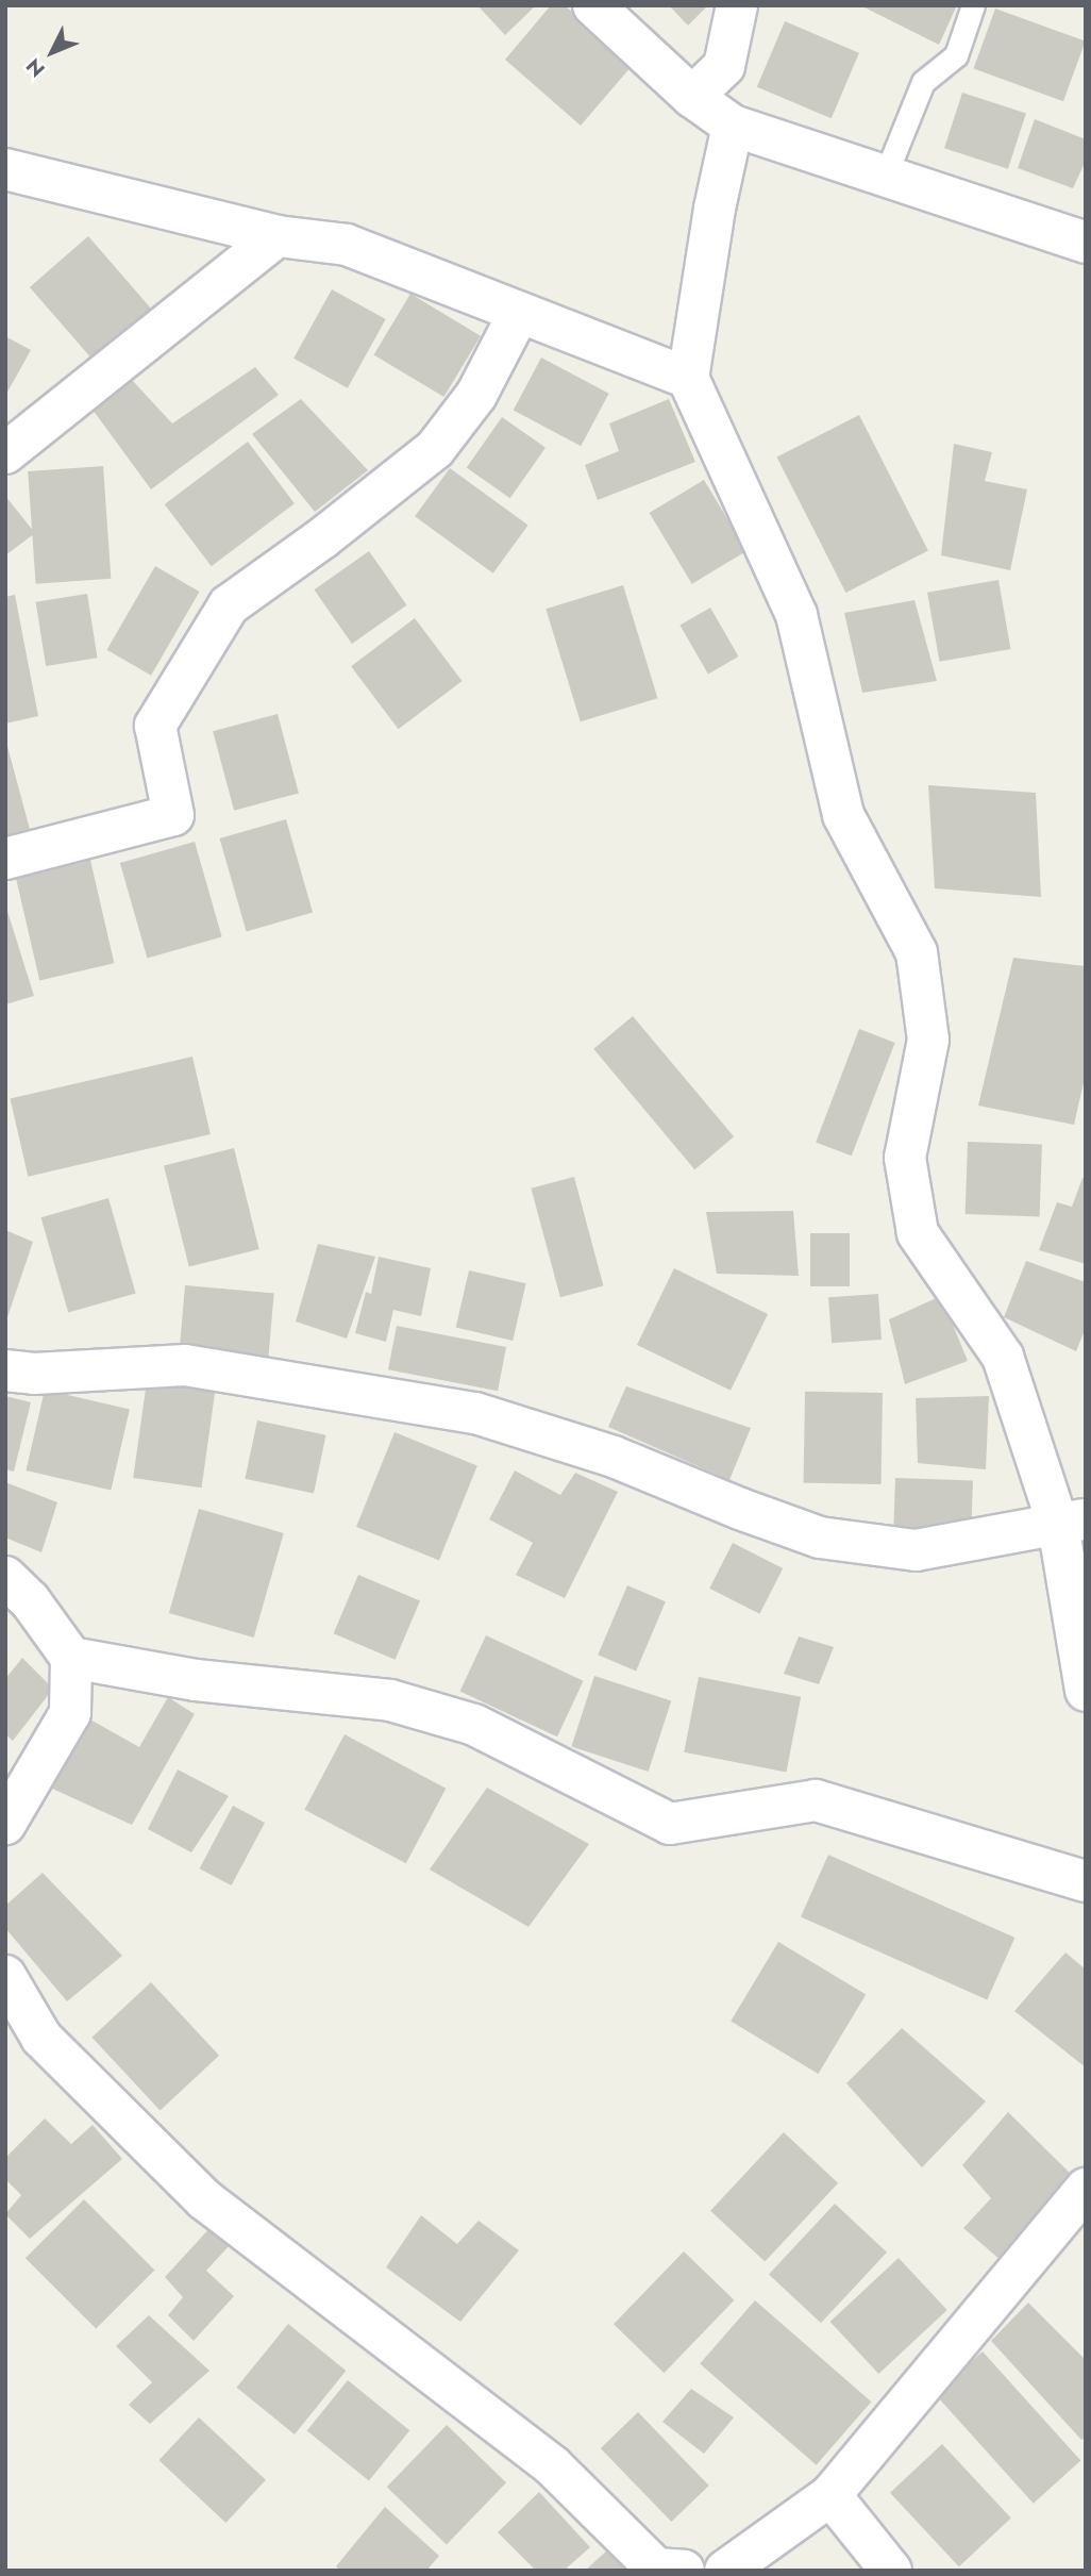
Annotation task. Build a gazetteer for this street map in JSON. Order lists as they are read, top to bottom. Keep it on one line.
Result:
{"north":"bottom left"}
